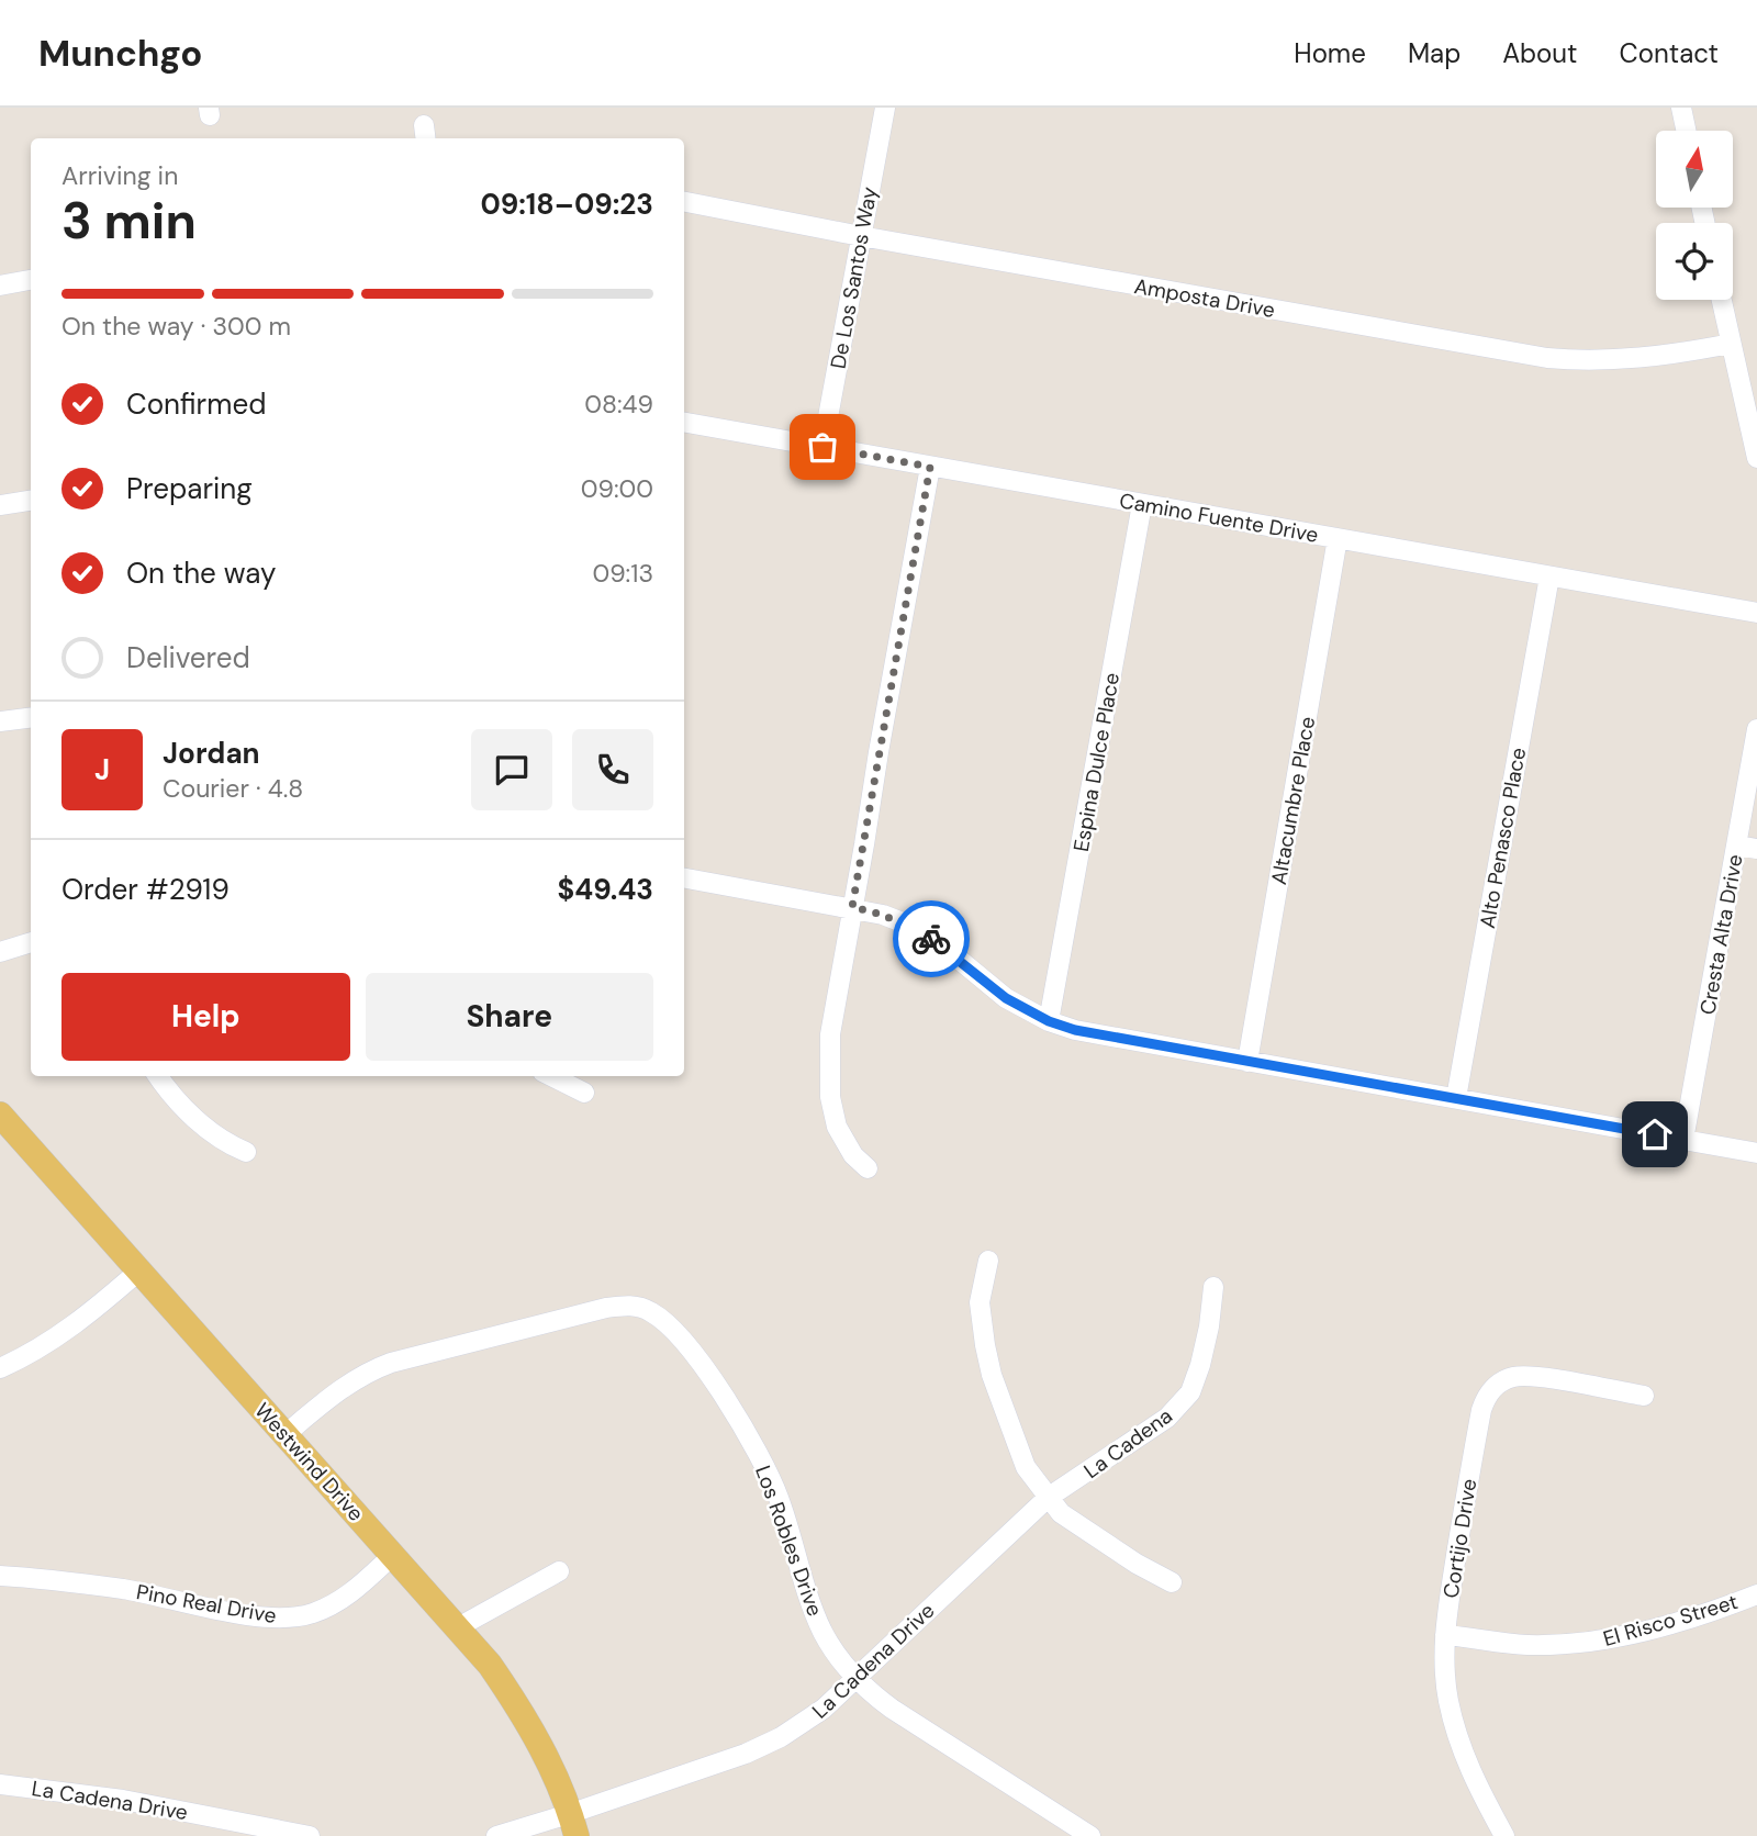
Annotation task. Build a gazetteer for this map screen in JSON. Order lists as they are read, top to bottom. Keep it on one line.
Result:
{"streets":{"main road":["Westwind Drive"],"street":["De Los Santos Way","Amposta Drive","Camino Fuente Drive","Espina Dulce Place","Altacumbre Place","Alto Penasco Place","Cresta Alta Drive","La Cadena","Cortijo Drive","Los Robles Drive","Pino Real Drive","El Risco Street","La Cadena Drive"]},"crossings":[["De Los Santos Way","Amposta Drive"],["De Los Santos Way","Camino Fuente Drive"],["Camino Fuente Drive","Espina Dulce Place"],["Camino Fuente Drive","Altacumbre Place"],["Camino Fuente Drive","Alto Penasco Place"],["La Cadena","La Cadena Drive"],["Westwind Drive","Los Robles Drive"],["Westwind Drive","Pino Real Drive"],["Westwind Drive","La Cadena Drive"],["Cortijo Drive","El Risco Street"],["Los Robles Drive","La Cadena Drive"]],"north":"top","page":{"header":"Munchgo","nav":["Home","Map","About","Contact"],"heading":["3 min","Arriving in","09:18–09:23"],"panel":["Jordan","Courier · 4.8","Order #2919","$49.43"],"bar":"On the way · 300 m","list":[["Confirmed","08:49"],["Preparing","09:00"],["On the way","09:13"],"Delivered"],"round":"J","buttons":["Help","Share"]}}
